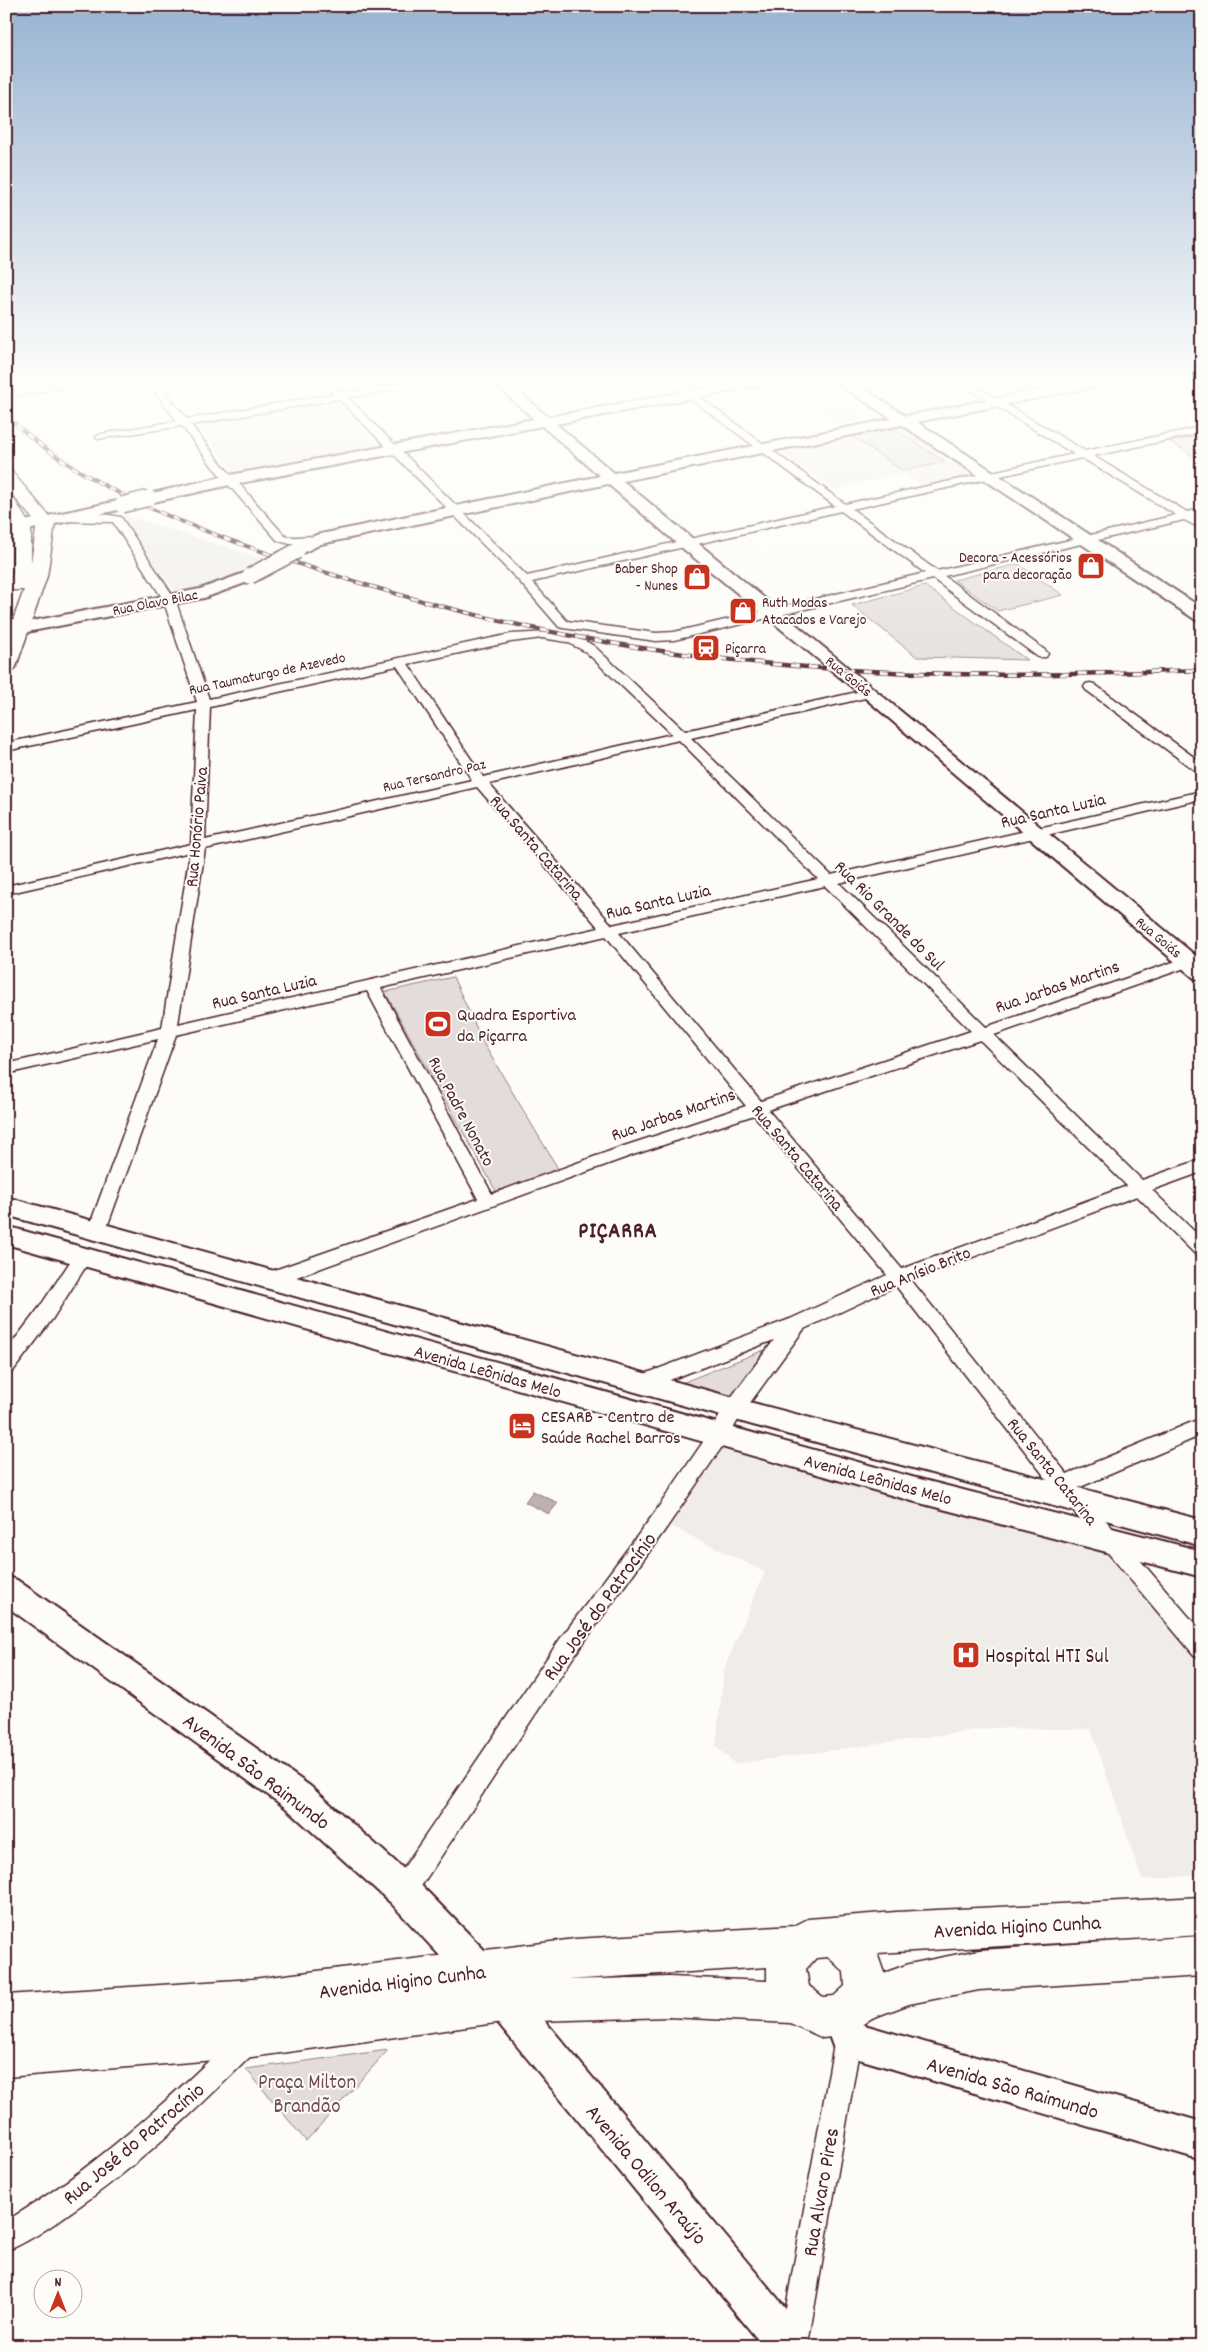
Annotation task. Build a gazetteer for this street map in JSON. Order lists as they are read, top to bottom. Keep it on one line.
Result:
{"streets":{"main road":["Avenida Higino Cunha"],"street":["Rua Olavo Bilac","Rua Taumaturgo de Azevedo","Rua Goiás","Rua Tersandro Paz","Rua Santa Luzia","Rua Honório Paiva","Rua Santa Catarina","Rua Rio Grande do Sul","Rua Jarbas Martins","Rua Padre Nonato","Rua Anísio Brito","Avenida Leônidas Melo","Rua José do Patrocínio","Avenida São Raimundo","Avenida Odilon Araújo","Rua Alvaro Pires"]},"crossings":[["Rua Olavo Bilac","Rua Honório Paiva"],["Rua Taumaturgo de Azevedo","Rua Honório Paiva"],["Rua Taumaturgo de Azevedo","Rua Santa Catarina"],["Rua Taumaturgo de Azevedo","Rua Rio Grande do Sul"],["Rua Goiás","Rua Tersandro Paz"],["Rua Goiás","Rua Santa Luzia"],["Rua Goiás","Rua Jarbas Martins"],["Rua Tersandro Paz","Rua Honório Paiva"],["Rua Tersandro Paz","Rua Santa Catarina"],["Rua Tersandro Paz","Rua Rio Grande do Sul"],["Rua Santa Luzia","Rua Honório Paiva"],["Rua Santa Luzia","Rua Santa Catarina"],["Rua Santa Luzia","Rua Rio Grande do Sul"],["Rua Santa Luzia","Rua Padre Nonato"],["Rua Honório Paiva","Avenida Leônidas Melo"],["Rua Santa Catarina","Rua Jarbas Martins"],["Rua Santa Catarina","Rua Anísio Brito"],["Rua Santa Catarina","Avenida Leônidas Melo"],["Rua Rio Grande do Sul","Rua Jarbas Martins"],["Rua Rio Grande do Sul","Rua Anísio Brito"],["Rua Jarbas Martins","Rua Padre Nonato"],["Rua Jarbas Martins","Avenida Leônidas Melo"],["Rua Anísio Brito","Avenida Leônidas Melo"],["Rua Anísio Brito","Rua José do Patrocínio"],["Avenida Leônidas Melo","Rua José do Patrocínio"],["Rua José do Patrocínio","Avenida São Raimundo"],["Rua José do Patrocínio","Avenida Higino Cunha"],["Avenida São Raimundo","Avenida Higino Cunha"],["Avenida São Raimundo","Avenida Odilon Araújo"],["Avenida São Raimundo","Rua Alvaro Pires"],["Avenida Higino Cunha","Avenida Odilon Araújo"],["Avenida Higino Cunha","Rua Alvaro Pires"],["Avenida Odilon Araújo","Rua Alvaro Pires"]],"districts":["PIÇARRA"],"parks":["Praça Milton Brandão"],"places":{"shop":["Decora - Acessórios para decoração","Baber Shop - Nunes","Ruth Modas Atacados e Varejo"],"station":["Piçarra"],"sports":["Quadra Esportiva da Piçarra"],"hotel":["CESARB - Centro de Saúde Rachel Barros"],"hospital":["Hospital HTI Sul"]},"north":"top"}
